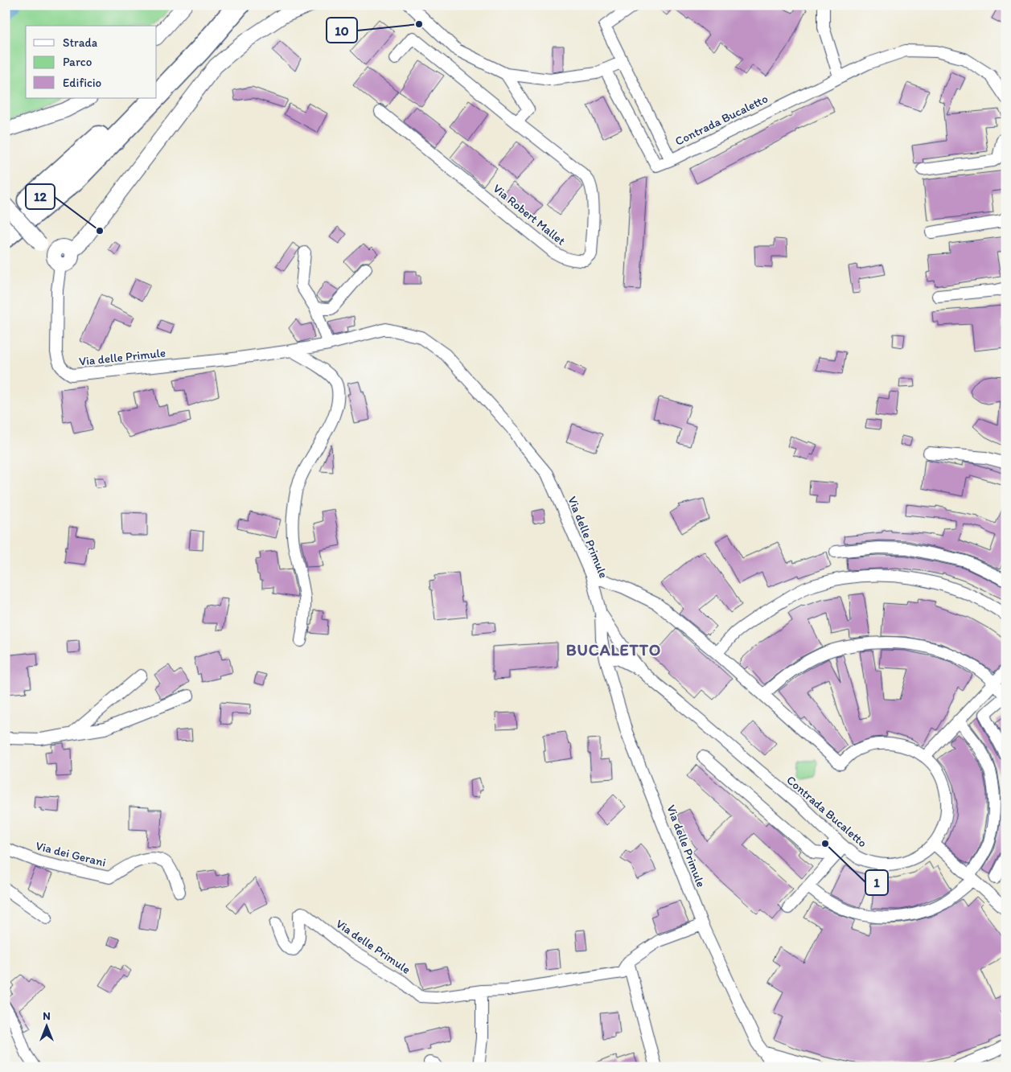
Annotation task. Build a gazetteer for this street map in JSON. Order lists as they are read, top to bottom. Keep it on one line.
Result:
{"streets":{"street":["Contrada Bucaletto","Via Robert Mallet","Via delle Primule","Via dei Gerani"]},"crossings":[["Contrada Bucaletto","Via delle Primule"]],"districts":["BUCALETTO"],"places":["10","12","1"],"legend":["Strada","Parco","Edificio"],"north":"top"}
